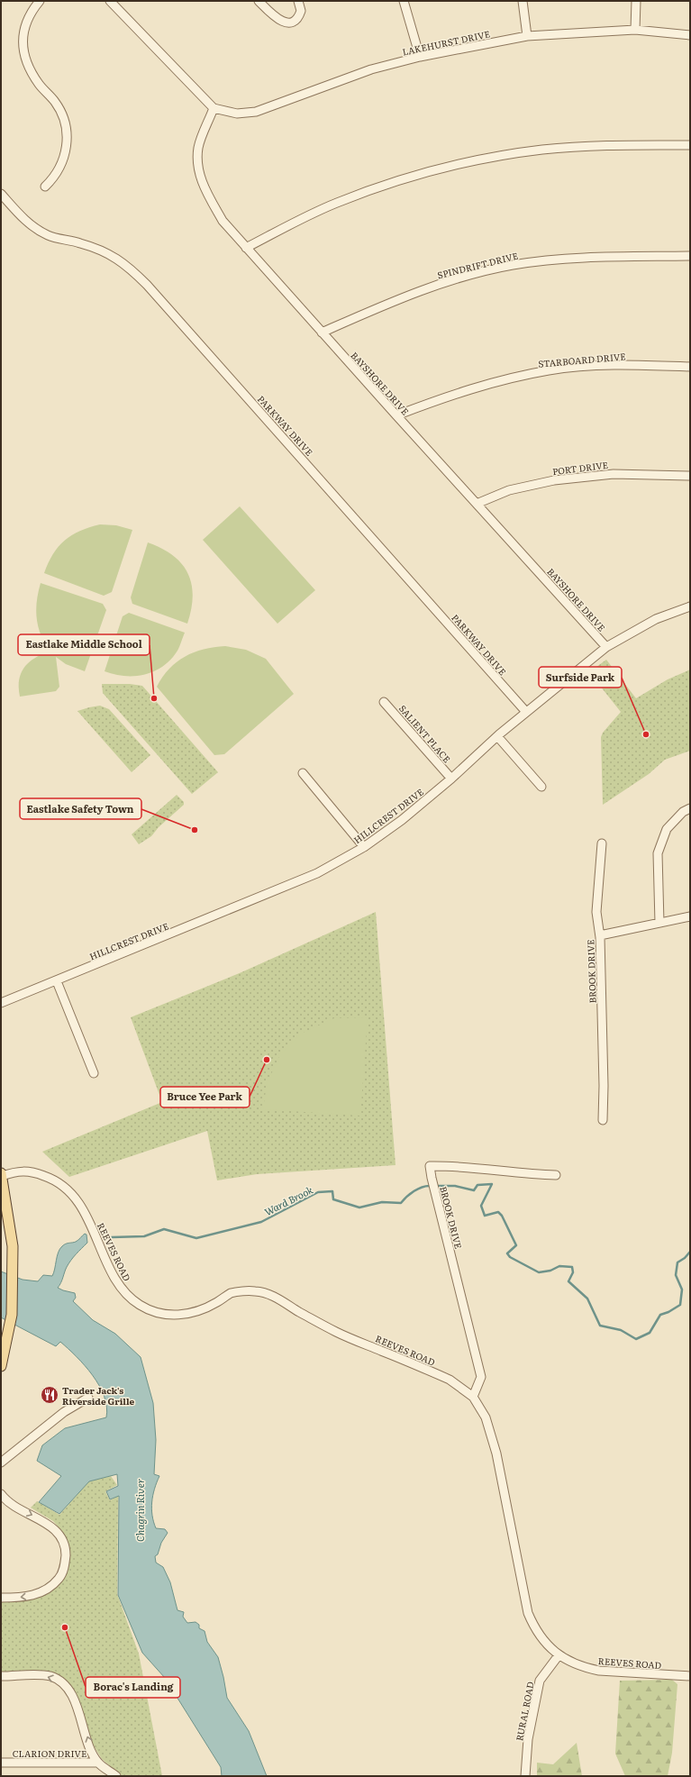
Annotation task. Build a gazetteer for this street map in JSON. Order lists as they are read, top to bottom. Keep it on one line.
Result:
{"streets":{"street":["LAKEHURST DRIVE","SPINDRIFT DRIVE","STARBOARD DRIVE","BAYSHORE DRIVE","PARKWAY DRIVE","PORT DRIVE","SALIENT PLACE","HILLCREST DRIVE","BROOK DRIVE","REEVES ROAD","RURAL ROAD","CLARION DRIVE"]},"crossings":[["LAKEHURST DRIVE","BAYSHORE DRIVE"],["SPINDRIFT DRIVE","BAYSHORE DRIVE"],["STARBOARD DRIVE","BAYSHORE DRIVE"],["BAYSHORE DRIVE","PORT DRIVE"],["BAYSHORE DRIVE","HILLCREST DRIVE"],["PARKWAY DRIVE","HILLCREST DRIVE"],["SALIENT PLACE","HILLCREST DRIVE"],["BROOK DRIVE","REEVES ROAD"],["REEVES ROAD","RURAL ROAD"]],"water":["Ward Brook","Chagrin River"],"places":{"other":["Eastlake Middle School","Surfside Park","Eastlake Safety Town","Bruce Yee Park","Borac's Landing"],"restaurant":["Trader Jack's Riverside Grille"]}}
